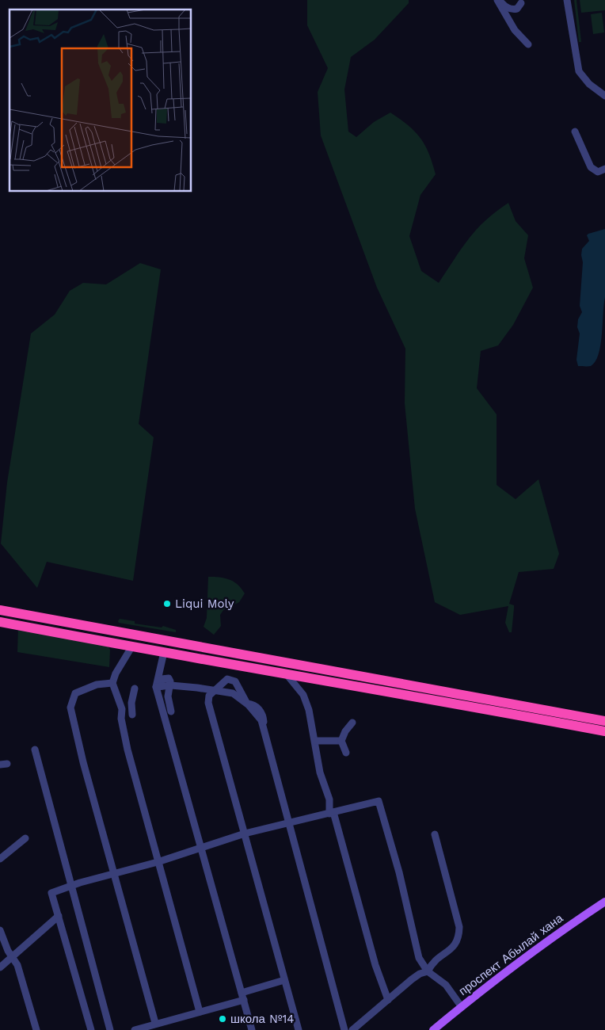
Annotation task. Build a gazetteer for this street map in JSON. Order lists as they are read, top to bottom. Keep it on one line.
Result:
{"streets":{"main road":["проспект Абылай хана"]},"places":["Liqui Moly","школа №14"]}
